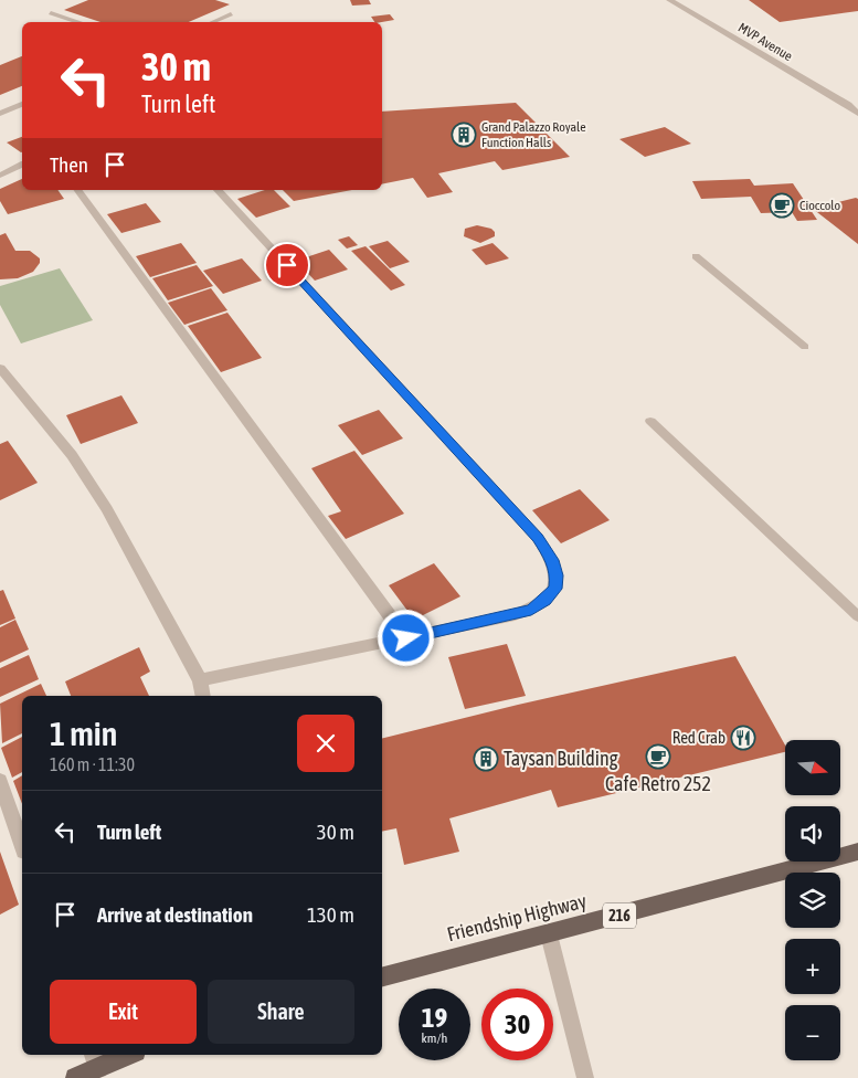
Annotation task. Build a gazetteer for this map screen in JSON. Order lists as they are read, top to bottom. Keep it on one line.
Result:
{"streets":{"main road":["216","Friendship Highway"],"street":["MVP Avenue"]},"places":{"building":["Grand Palazzo Royale Function Halls","Taysan Building"],"cafe":["Cioccolo","Cafe Retro 252"],"restaurant":["Red Crab"]},"north":"right","page":{"turn":["30 m","Turn left"],"then":"Then","heading":["1 min","160 m · 11:30"],"map_buttons":["+","−"],"list":[{"name":"Turn left","value":"30 m"},{"name":"Arrive at destination","value":"130 m"}],"buttons":["Exit","Share"],"speed":"19 km/h","limit":"30"}}
